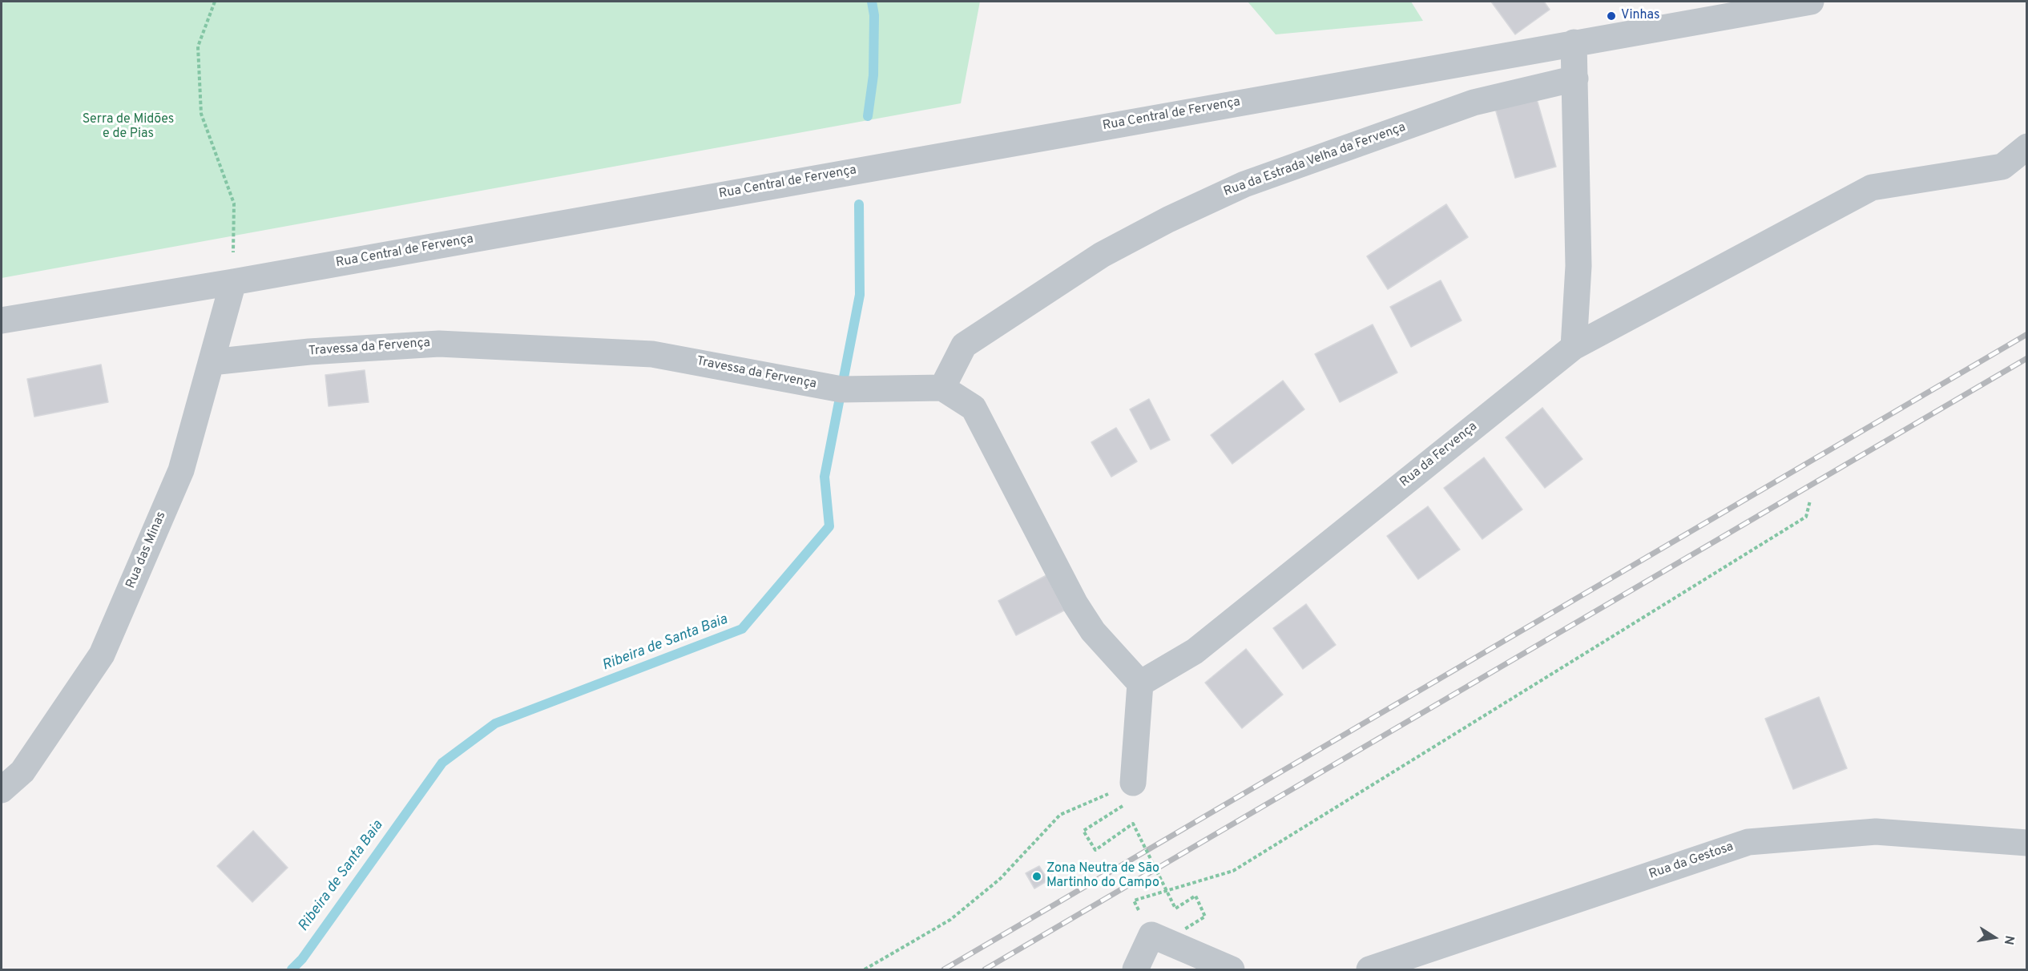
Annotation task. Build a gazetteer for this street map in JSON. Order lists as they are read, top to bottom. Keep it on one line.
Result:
{"streets":{"street":["Rua Central de Fervença","Rua da Estrada Velha da Fervença","Travessa da Fervença","Rua da Fervença","Rua das Minas","Rua da Gestosa"]},"crossings":[["Rua Central de Fervença","Rua das Minas"],["Rua da Estrada Velha da Fervença","Travessa da Fervença"],["Travessa da Fervença","Rua das Minas"]],"water":["Ribeira de Santa Baia"],"parks":["Serra de Midões e de Pias"],"places":["Vinhas","Zona Neutra de São Martinho do Campo"],"north":"right"}
